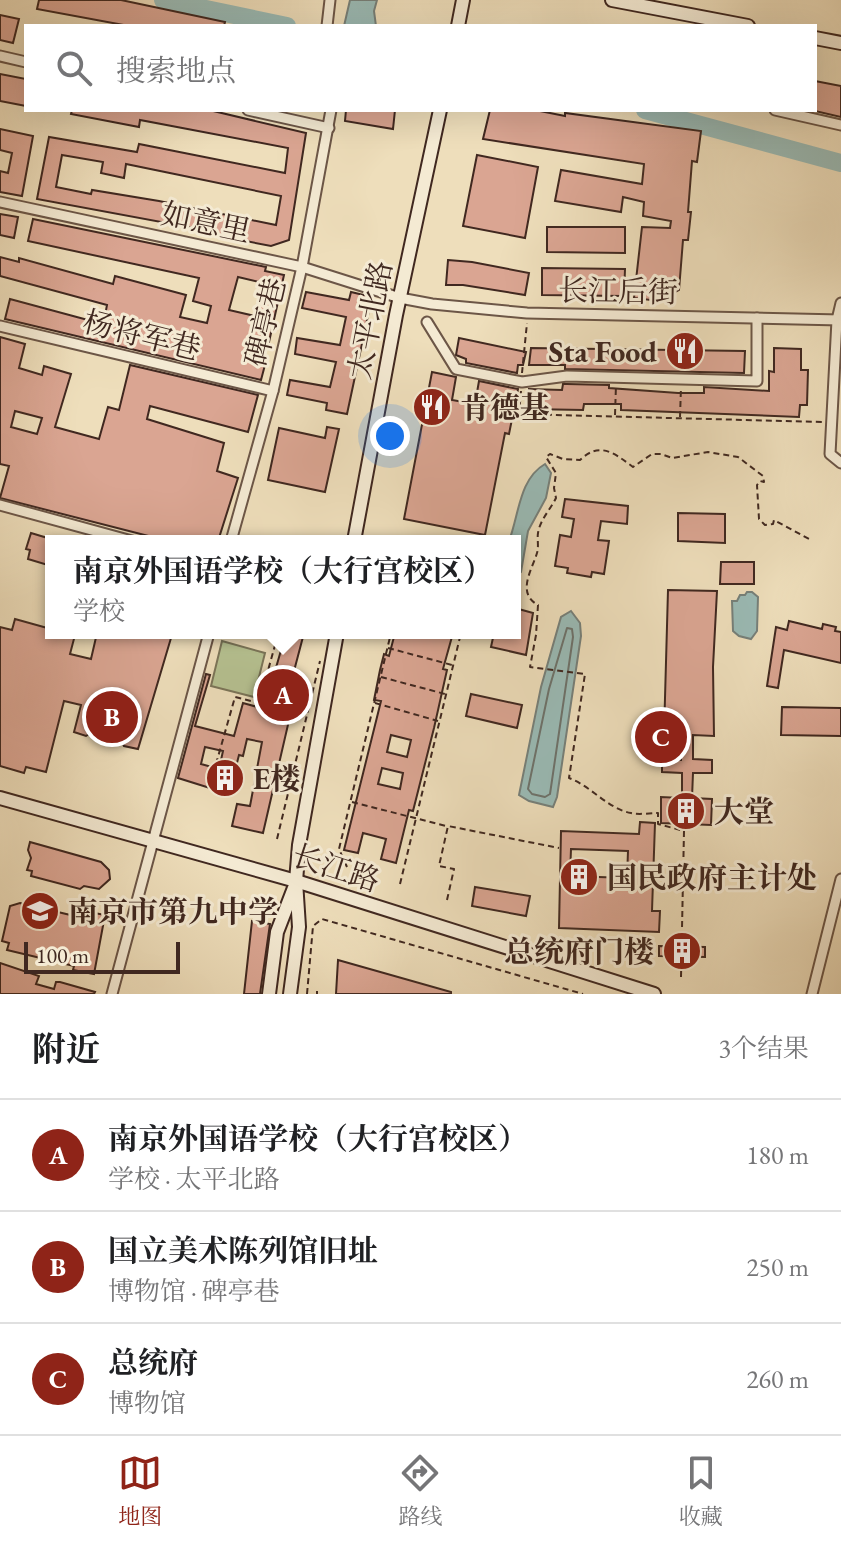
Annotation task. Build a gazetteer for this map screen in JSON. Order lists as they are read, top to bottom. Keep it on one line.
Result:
{"streets":{"main road":["太平北路","长江路"],"street":["如意里","长江后街","碑亭巷","杨将军巷"]},"crossings":[["如意里","长江后街"],["如意里","太平北路"],["如意里","碑亭巷"],["长江后街","太平北路"],["碑亭巷","杨将军巷"]],"places":{"restaurant":["Sta Food","肯德基"],"building":["E楼","大堂","国民政府主计处","总统府门楼"],"school or university":["南京市第九中学"]},"scale_bar":"100 m","page":{"search":"搜索地点","popup":["南京外国语学校（大行宫校区）","学校"],"pins":["A","B","C"],"scale":"100 m","heading":["附近","3个结果"],"list":[{"mark":"A","name":"南京外国语学校（大行宫校区）","note":"学校 · 太平北路","value":"180 m"},{"mark":"B","name":"国立美术陈列馆旧址","note":"博物馆 · 碑亭巷","value":"250 m"},{"mark":"C","name":"总统府","note":"博物馆","value":"260 m"}],"nav":["地图","路线","收藏"]}}
